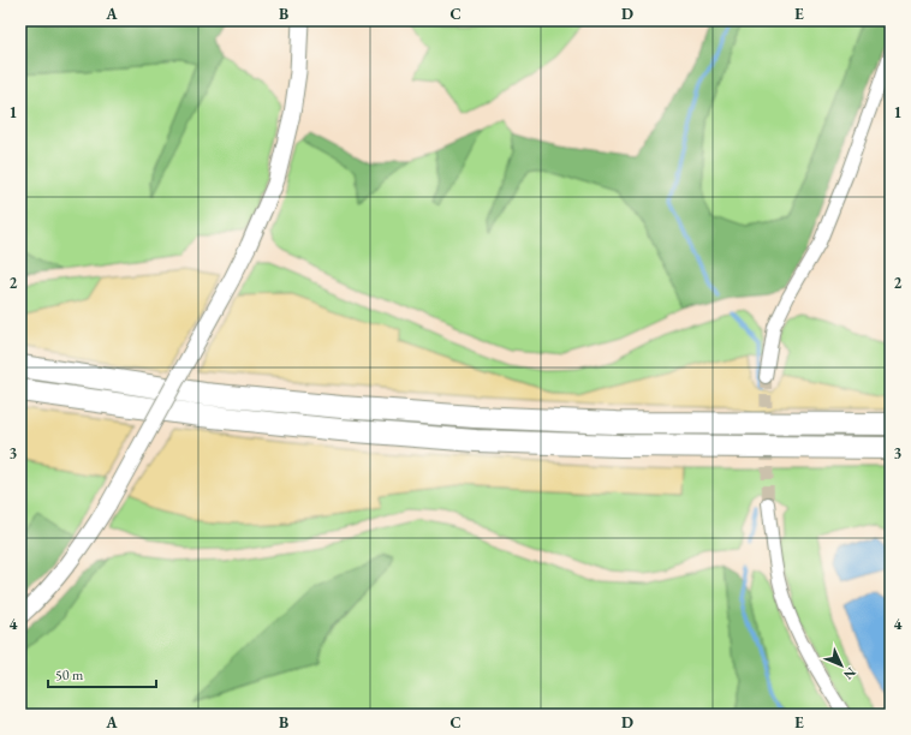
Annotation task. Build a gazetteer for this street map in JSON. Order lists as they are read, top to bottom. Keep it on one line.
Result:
{"scale_bar":"50 m","north":"bottom right","grid":{"columns":["A","B","C","D","E"],"rows":["1","2","3","4"]}}
